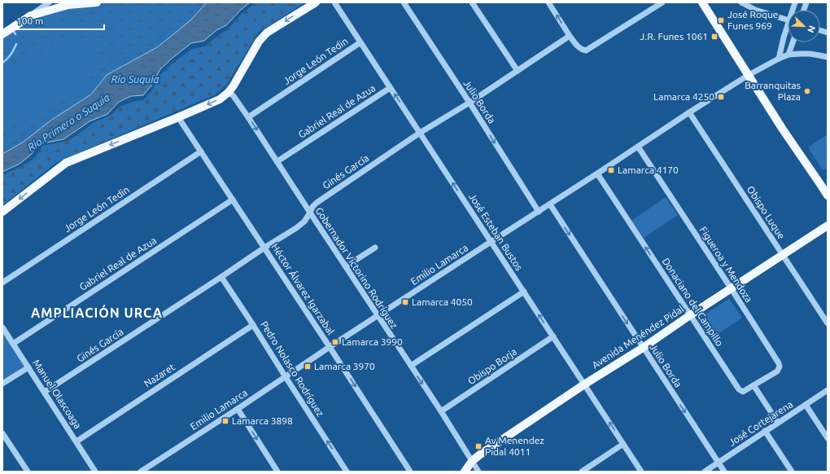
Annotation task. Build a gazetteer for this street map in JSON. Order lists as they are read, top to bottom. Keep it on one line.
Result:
{"streets":{"main road":["Avenida Menéndez Pidal"],"street":["Jorge León Tedin","Julio Borda","Gabriel Real de Azua","Ginés García","Obispo Luque","José Esteban Bustos","Emilio Lamarca","Figueroa y Mendoza","Gobernador Victorino Rodríguez","Héctor Álvarez Igarzabal","Donaciano del Campillo","Obispo Borja","Pedro Nolasco Rodríguez","Nazaret","Manuel Olascoaga","José Cortejarena"]},"crossings":[["Jorge León Tedin","José Esteban Bustos"],["Jorge León Tedin","Gobernador Victorino Rodríguez"],["Jorge León Tedin","Héctor Álvarez Igarzabal"],["Julio Borda","Ginés García"],["Julio Borda","Emilio Lamarca"],["Julio Borda","Avenida Menéndez Pidal"],["Julio Borda","José Cortejarena"],["Gabriel Real de Azua","José Esteban Bustos"],["Gabriel Real de Azua","Gobernador Victorino Rodríguez"],["Gabriel Real de Azua","Héctor Álvarez Igarzabal"],["Gabriel Real de Azua","Manuel Olascoaga"],["Ginés García","José Esteban Bustos"],["Ginés García","Gobernador Victorino Rodríguez"],["Ginés García","Héctor Álvarez Igarzabal"],["Ginés García","Pedro Nolasco Rodríguez"],["Ginés García","Manuel Olascoaga"],["Obispo Luque","Emilio Lamarca"],["Obispo Luque","Avenida Menéndez Pidal"],["José Esteban Bustos","Emilio Lamarca"],["José Esteban Bustos","Avenida Menéndez Pidal"],["José Esteban Bustos","Obispo Borja"],["Emilio Lamarca","Figueroa y Mendoza"],["Emilio Lamarca","Gobernador Victorino Rodríguez"],["Emilio Lamarca","Héctor Álvarez Igarzabal"],["Emilio Lamarca","Donaciano del Campillo"],["Emilio Lamarca","Pedro Nolasco Rodríguez"],["Figueroa y Mendoza","Donaciano del Campillo"],["Figueroa y Mendoza","Avenida Menéndez Pidal"],["Gobernador Victorino Rodríguez","Avenida Menéndez Pidal"],["Gobernador Victorino Rodríguez","Obispo Borja"],["Donaciano del Campillo","Avenida Menéndez Pidal"],["Pedro Nolasco Rodríguez","Nazaret"],["Nazaret","Manuel Olascoaga"]],"one_way":["Julio Borda","José Esteban Bustos","Héctor Álvarez Igarzabal","Donaciano del Campillo","Pedro Nolasco Rodríguez"],"districts":["AMPLIACIÓN URCA"],"water":["Río Suquía","Río Primero o Suquía"],"places":{"transit":["José Roque Funes 969","J.R. Funes 1061","Lamarca 4250","Lamarca 4170","Lamarca 4050","Lamarca 3990","Lamarca 3970","Lamarca 3898","Av Menendez Pidal 4011"],"other":["Barranquitas Plaza"]},"scale_bar":"100 m","north":"bottom right"}
